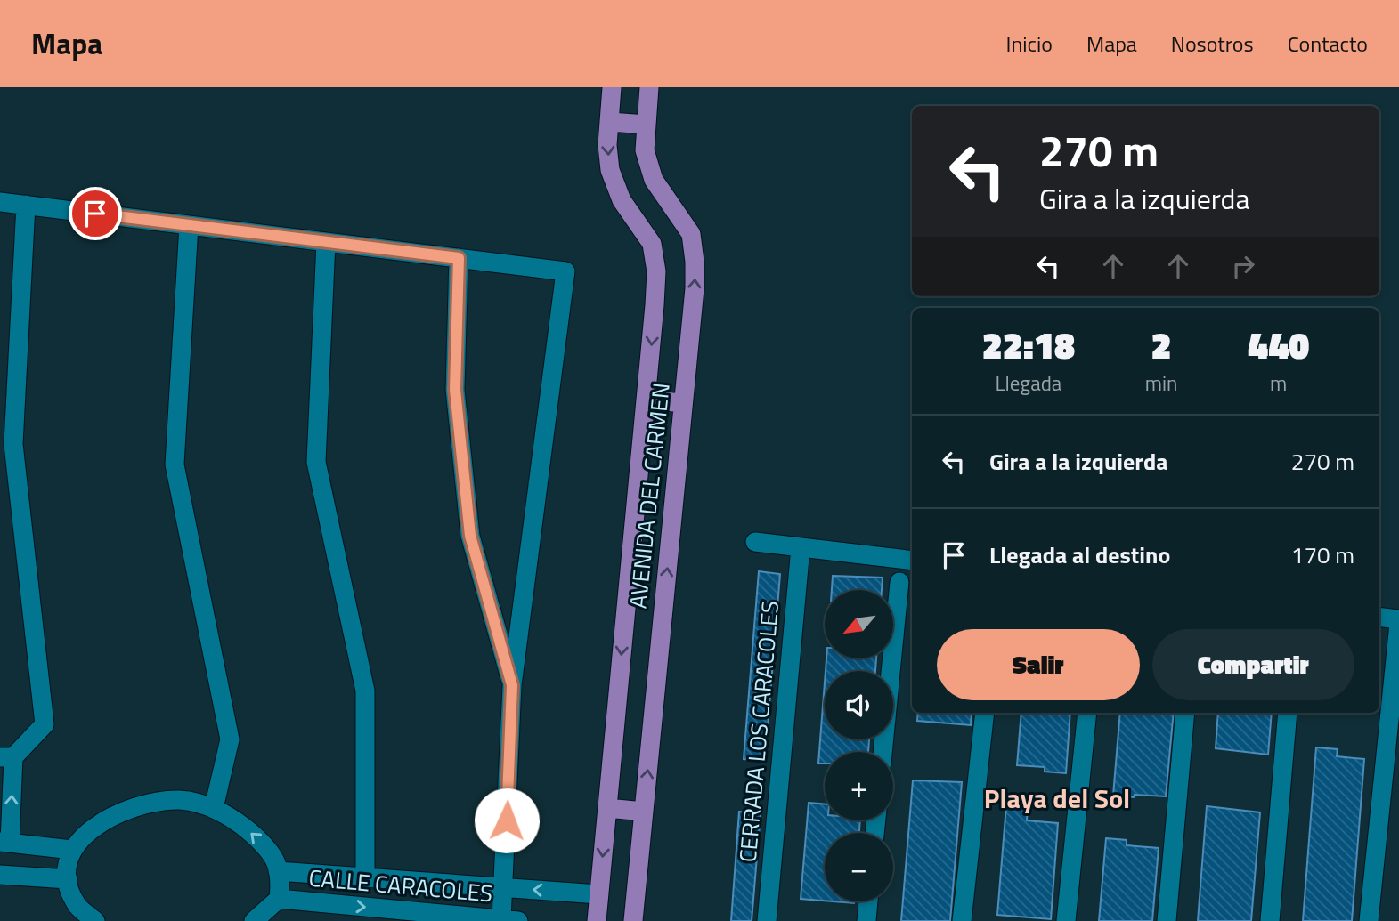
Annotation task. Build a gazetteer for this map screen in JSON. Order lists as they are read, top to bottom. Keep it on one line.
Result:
{"streets":{"main road":["AVENIDA DEL CARMEN"],"street":["CERRADA LOS CARACOLES","CALLE CARACOLES"]},"crossings":[["AVENIDA DEL CARMEN","CALLE CARACOLES"]],"districts":["Playa del Sol"],"north":"bottom left","page":{"header":"Mapa","nav":["Inicio","Mapa","Nosotros","Contacto"],"turn":["270 m","Gira a la izquierda"],"eta":["22:18","Llegada","2","min","440","m"],"list":[{"name":"Gira a la izquierda","value":"270 m"},{"name":"Llegada al destino","value":"170 m"}],"map_buttons":["+","−"],"buttons":["Salir","Compartir"]}}
